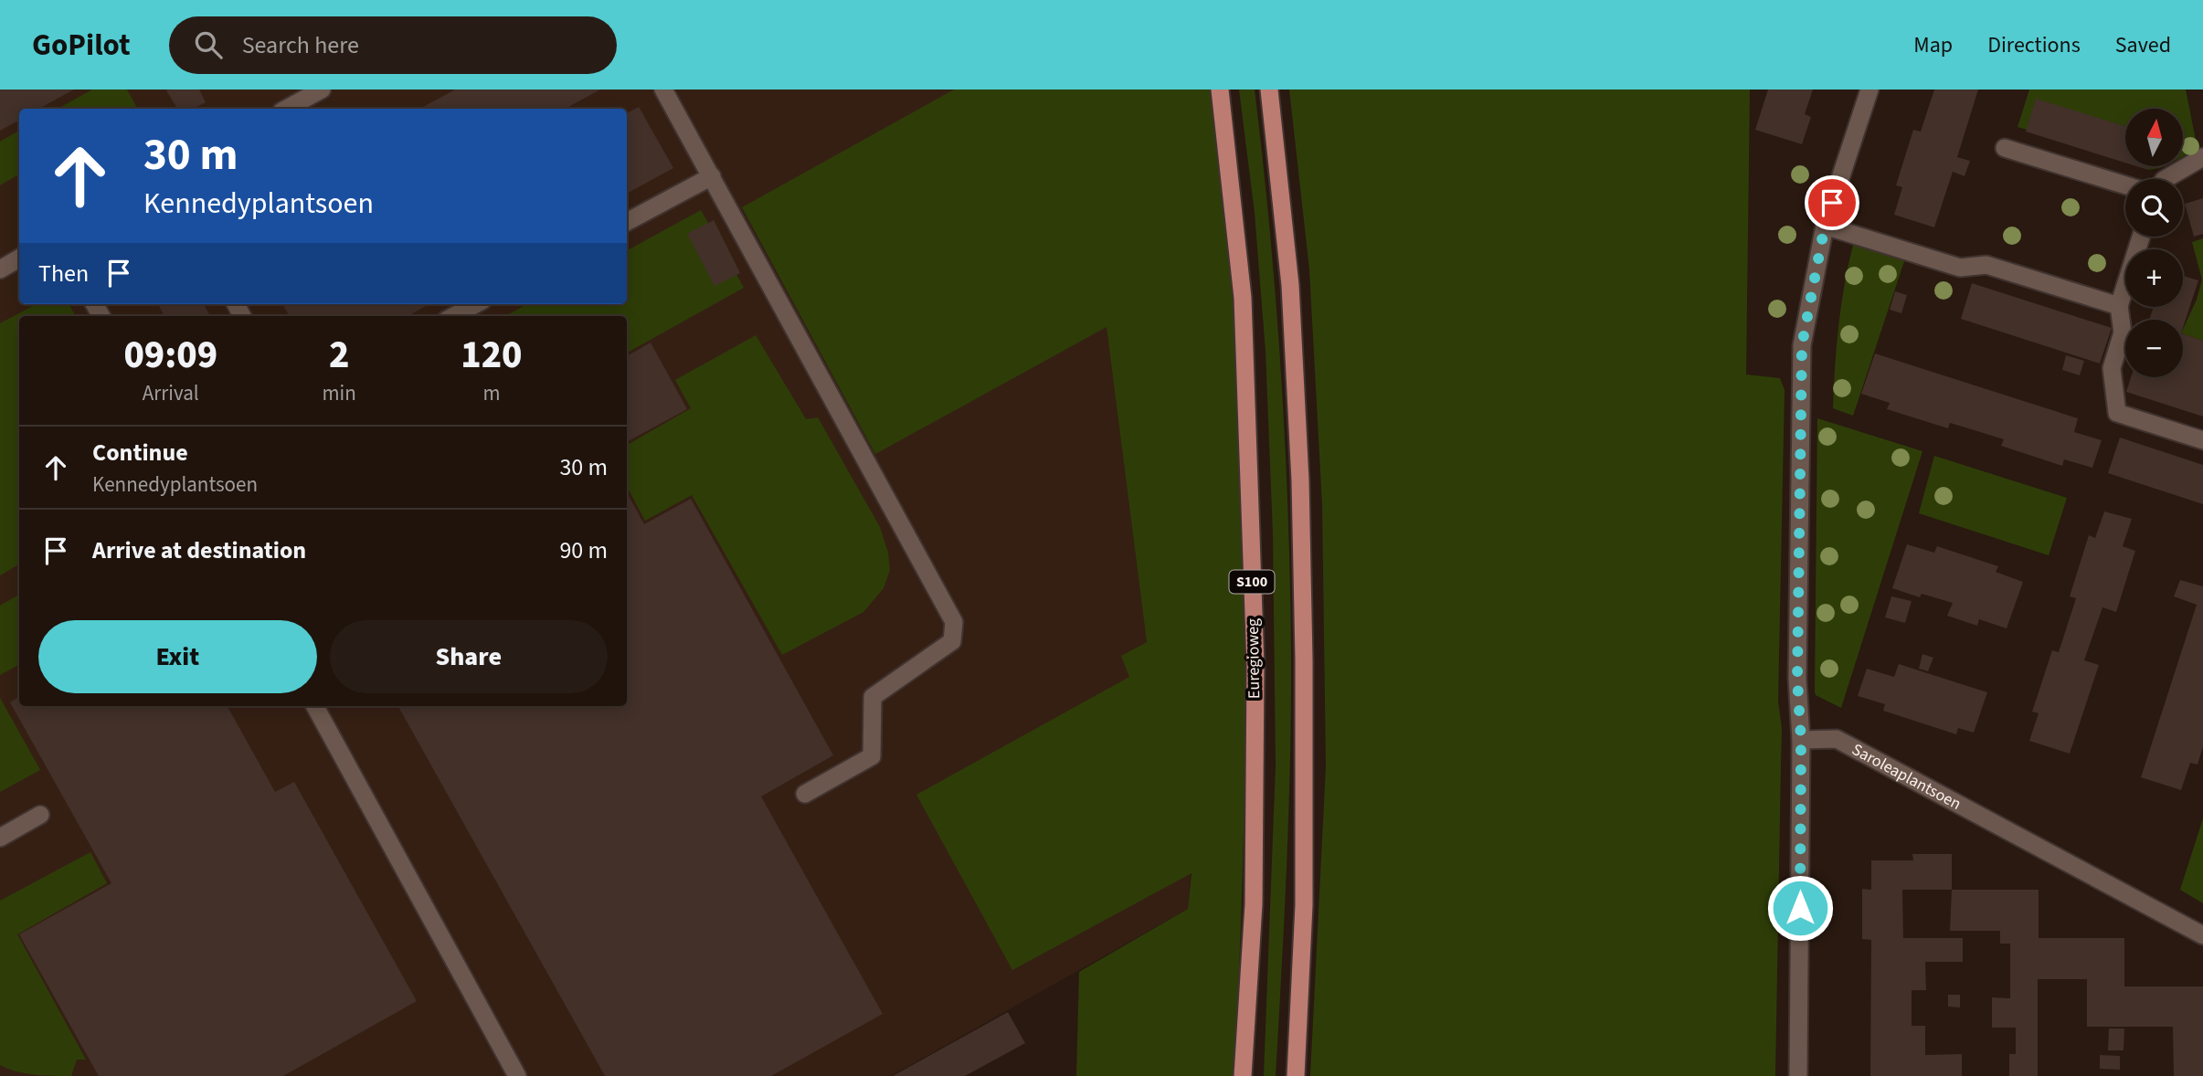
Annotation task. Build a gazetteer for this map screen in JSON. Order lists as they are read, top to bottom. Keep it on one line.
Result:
{"streets":{"main road":["S100","Euregioweg"],"street":["Saroleaplantsoen"]},"north":"top","page":{"header":"GoPilot","search":"Search here","nav":["Map","Directions","Saved"],"map_buttons":["+","−"],"turn":["30 m","Kennedyplantsoen"],"then":"Then","eta":["09:09","Arrival","2","min","120","m"],"list":[{"name":"Continue","note":"Kennedyplantsoen","value":"30 m"},{"name":"Arrive at destination","value":"90 m"}],"buttons":["Exit","Share"]}}
